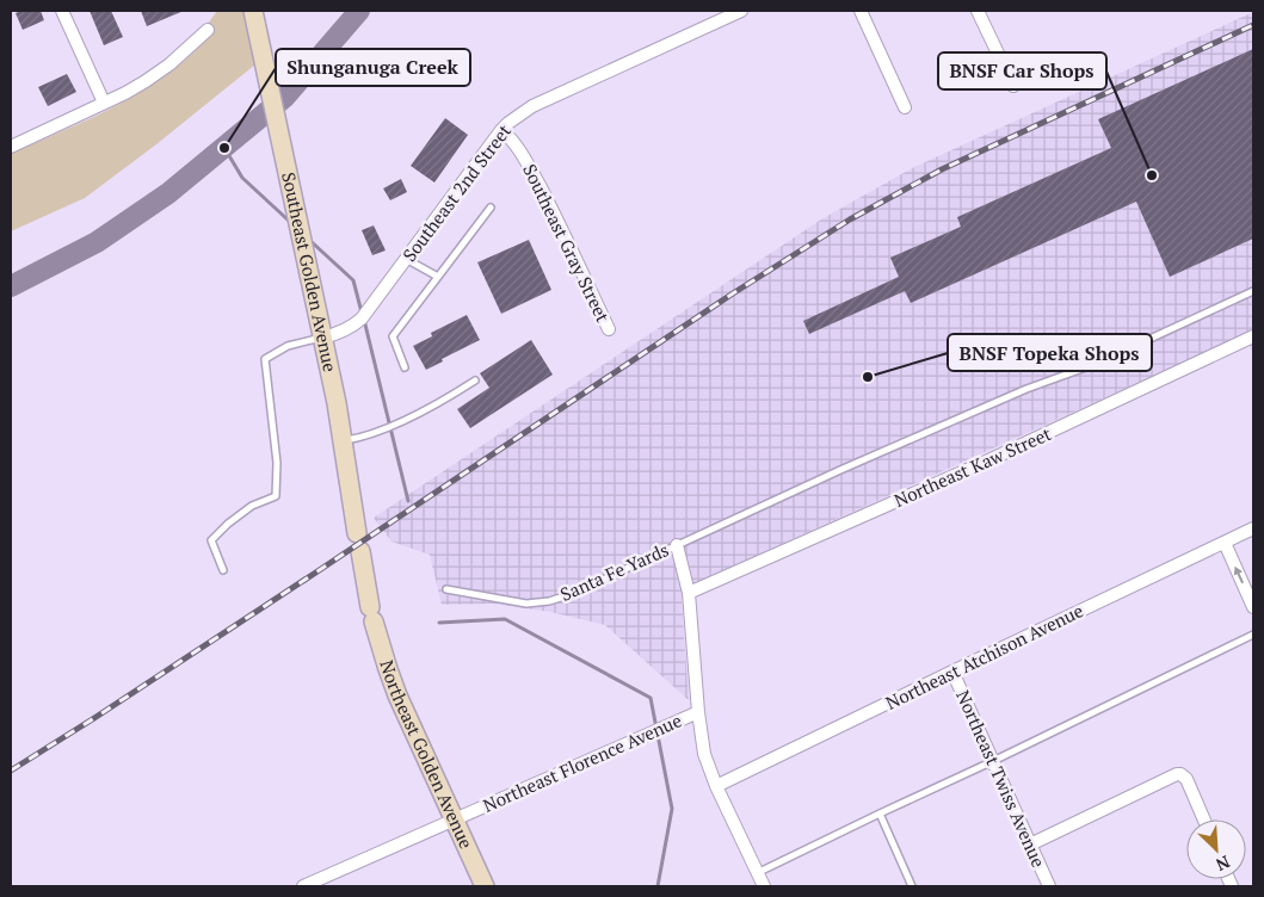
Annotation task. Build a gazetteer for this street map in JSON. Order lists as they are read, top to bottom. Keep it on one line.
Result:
{"streets":{"street":["Southeast 2nd Street","Southeast Gray Street","Southeast Golden Avenue","Northeast Kaw Street","Northeast Atchison Avenue","Northeast Golden Avenue","Northeast Florence Avenue","Northeast Twiss Avenue"],"lane":["Santa Fe Yards"]},"crossings":[["Southeast 2nd Street","Southeast Gray Street"],["Southeast 2nd Street","Southeast Golden Avenue"],["Southeast Golden Avenue","Northeast Golden Avenue"],["Northeast Atchison Avenue","Northeast Twiss Avenue"],["Northeast Golden Avenue","Northeast Florence Avenue"]],"places":["Shunganuga Creek","BNSF Car Shops","BNSF Topeka Shops"],"north":"bottom right"}
